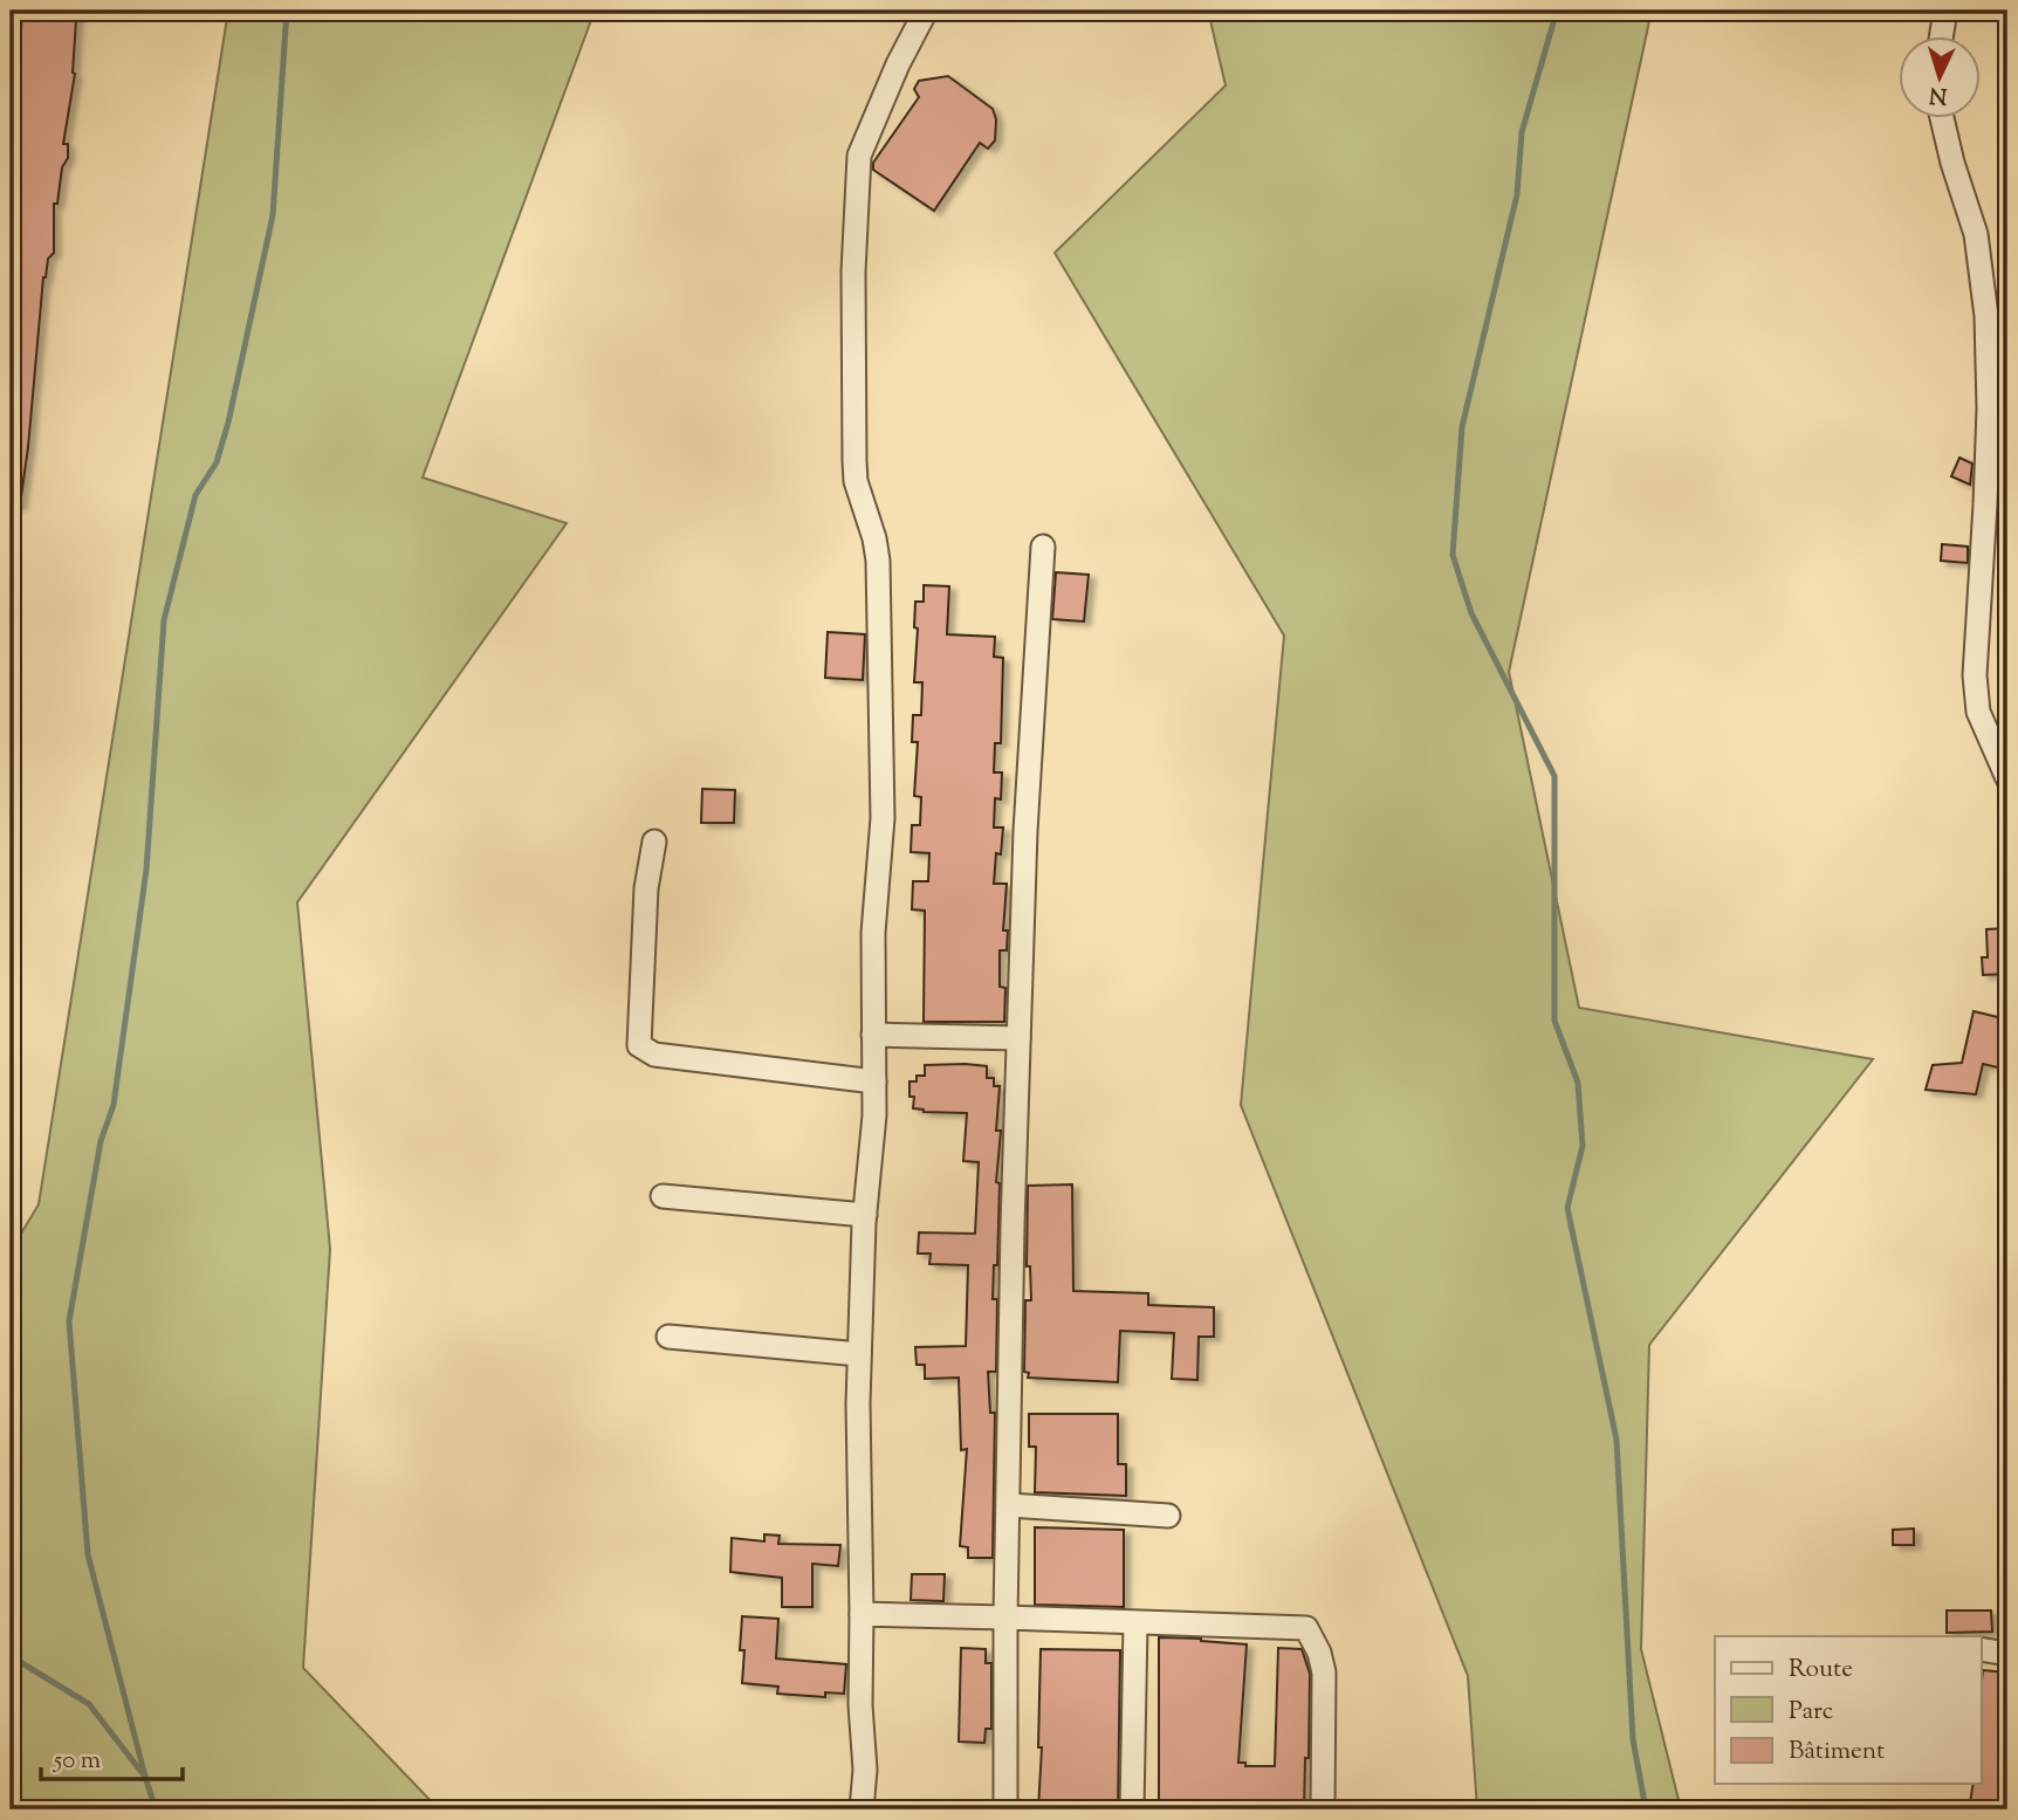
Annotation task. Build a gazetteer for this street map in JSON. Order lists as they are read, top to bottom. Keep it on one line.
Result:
{"legend":["Route","Parc","Bâtiment"],"scale_bar":"50 m","north":"bottom"}
